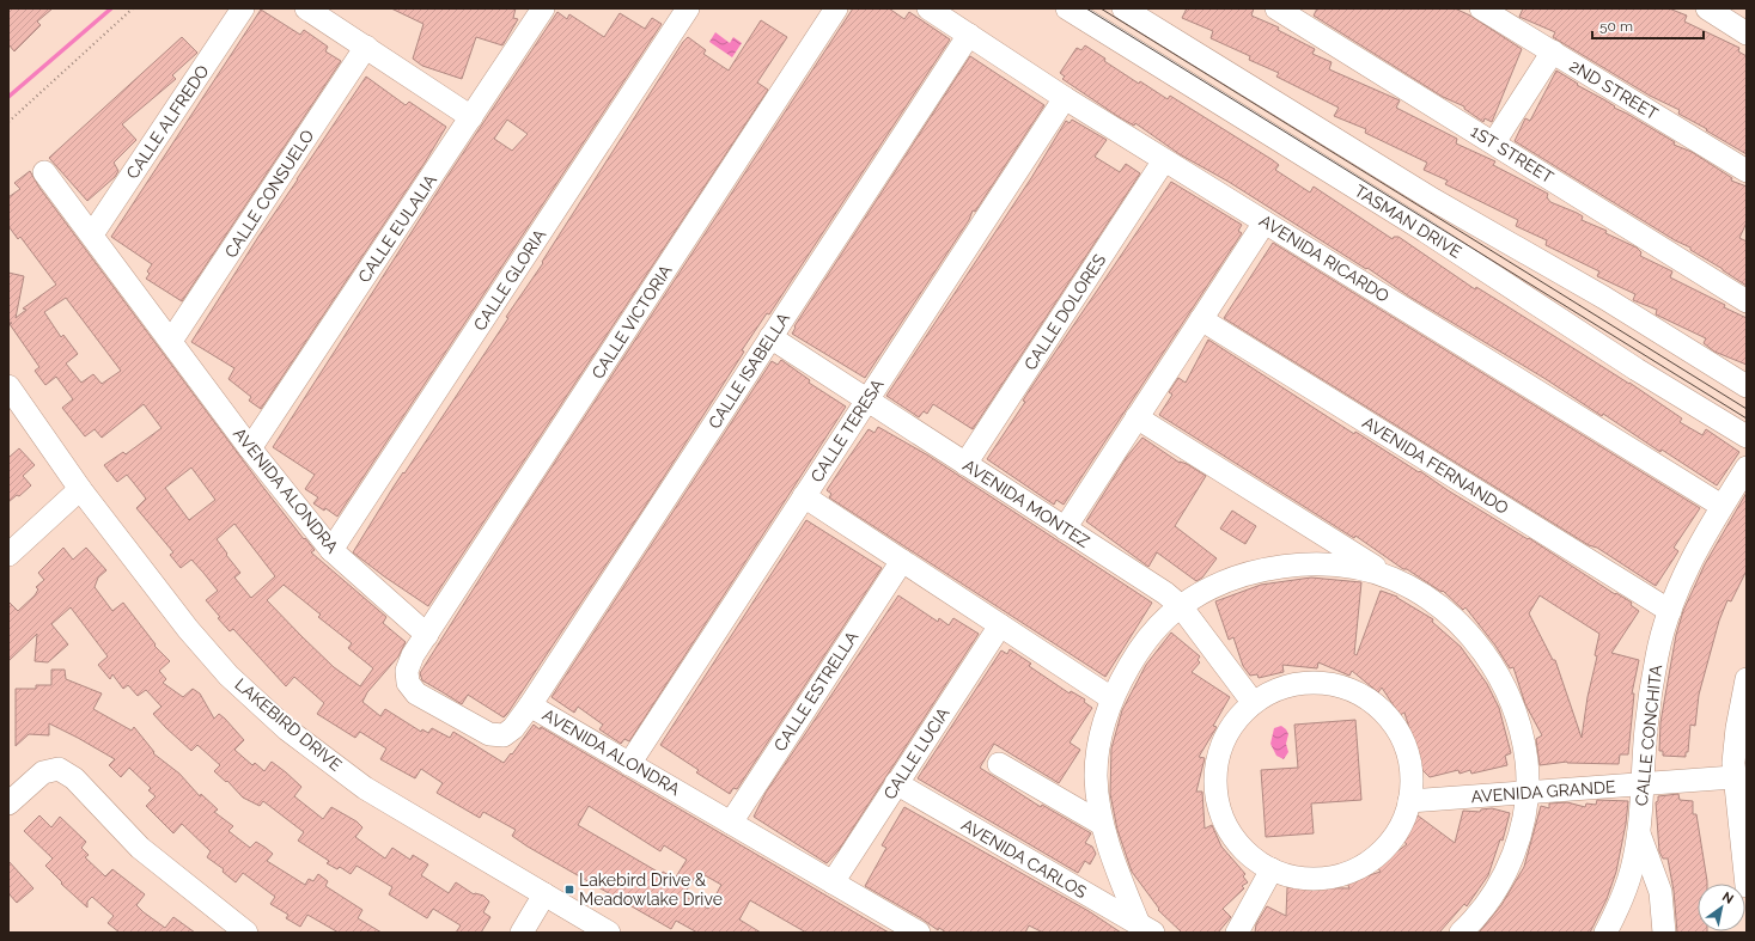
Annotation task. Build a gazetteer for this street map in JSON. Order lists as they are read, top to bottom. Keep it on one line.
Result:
{"streets":{"street":["2ND STREET","CALLE ALFREDO","1ST STREET","CALLE CONSUELO","TASMAN DRIVE","CALLE EULALIA","AVENIDA RICARDO","CALLE GLORIA","CALLE DOLORES","CALLE VICTORIA","CALLE ISABELLA","CALLE TERESA","AVENIDA FERNANDO","AVENIDA ALONDRA","AVENIDA MONTEZ","CALLE ESTRELLA","LAKEBIRD DRIVE","CALLE CONCHITA","CALLE LUCIA","AVENIDA GRANDE","AVENIDA CARLOS"]},"crossings":[["CALLE ALFREDO","AVENIDA ALONDRA"],["CALLE CONSUELO","AVENIDA ALONDRA"],["CALLE EULALIA","AVENIDA ALONDRA"],["AVENIDA RICARDO","CALLE DOLORES"],["AVENIDA RICARDO","CALLE ISABELLA"],["AVENIDA RICARDO","CALLE TERESA"],["AVENIDA RICARDO","CALLE CONCHITA"],["CALLE GLORIA","AVENIDA ALONDRA"],["CALLE DOLORES","AVENIDA MONTEZ"],["CALLE VICTORIA","AVENIDA ALONDRA"],["CALLE ISABELLA","AVENIDA ALONDRA"],["CALLE ISABELLA","AVENIDA MONTEZ"],["CALLE TERESA","AVENIDA ALONDRA"],["CALLE TERESA","AVENIDA MONTEZ"],["AVENIDA FERNANDO","CALLE CONCHITA"],["AVENIDA ALONDRA","CALLE ESTRELLA"],["AVENIDA ALONDRA","CALLE LUCIA"],["CALLE CONCHITA","AVENIDA GRANDE"],["CALLE LUCIA","AVENIDA CARLOS"]],"places":{"transit":["Lakebird Drive & Meadowlake Drive"]},"scale_bar":"50 m","north":"top right"}
